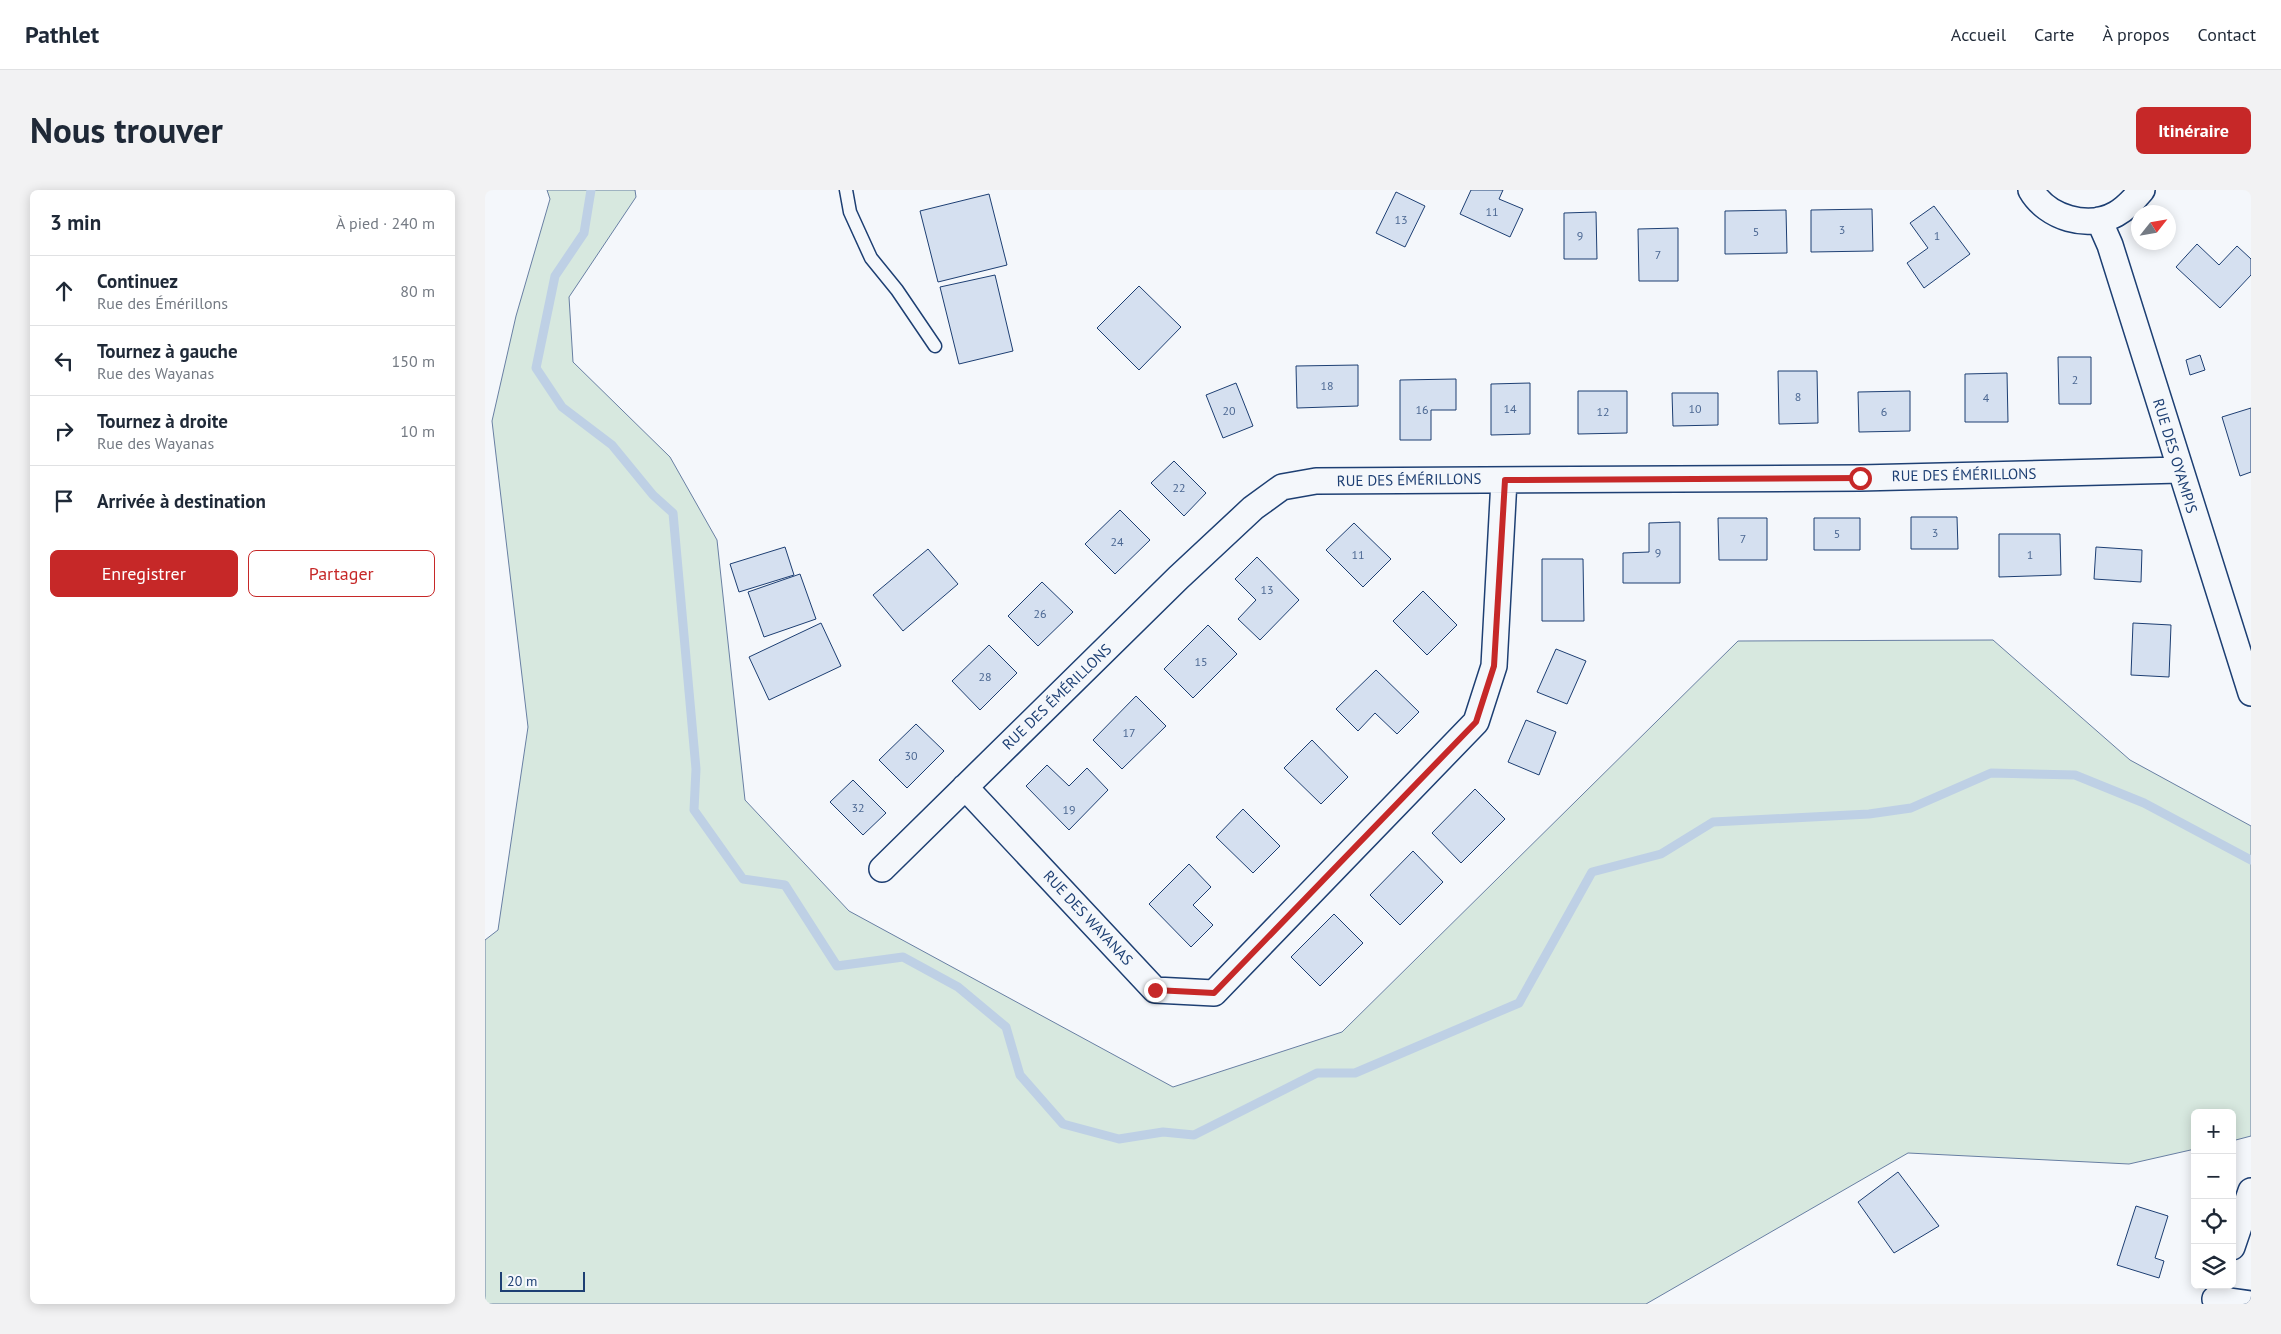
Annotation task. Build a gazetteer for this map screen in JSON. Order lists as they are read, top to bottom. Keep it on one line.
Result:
{"streets":{"street":["RUE DES OYAMPIS","RUE DES ÉMÉRILLONS","RUE DES WAYANAS"]},"crossings":[["RUE DES OYAMPIS","RUE DES ÉMÉRILLONS"],["RUE DES ÉMÉRILLONS","RUE DES WAYANAS"]],"house_numbers":["11","13","3","5","9","1","7","2","18","8","4","14","10","16","20","12","6","22","3","5","7","24","9","11","1","13","26","15","28","17","30","32","19"],"scale_bar":"20 m","north":"top right","page":{"header":"Pathlet","nav":["Accueil","Carte","À propos","Contact"],"title":"Nous trouver","buttons":["Itinéraire",["Enregistrer","Partager"]],"heading":["3 min","À pied · 240 m"],"list":[["Continuez","Rue des Émérillons","80 m"],["Tournez à gauche","Rue des Wayanas","150 m"],["Tournez à droite","Rue des Wayanas","10 m"],"Arrivée à destination"],"map_buttons":["+","−"],"scale":"20 m"}}
